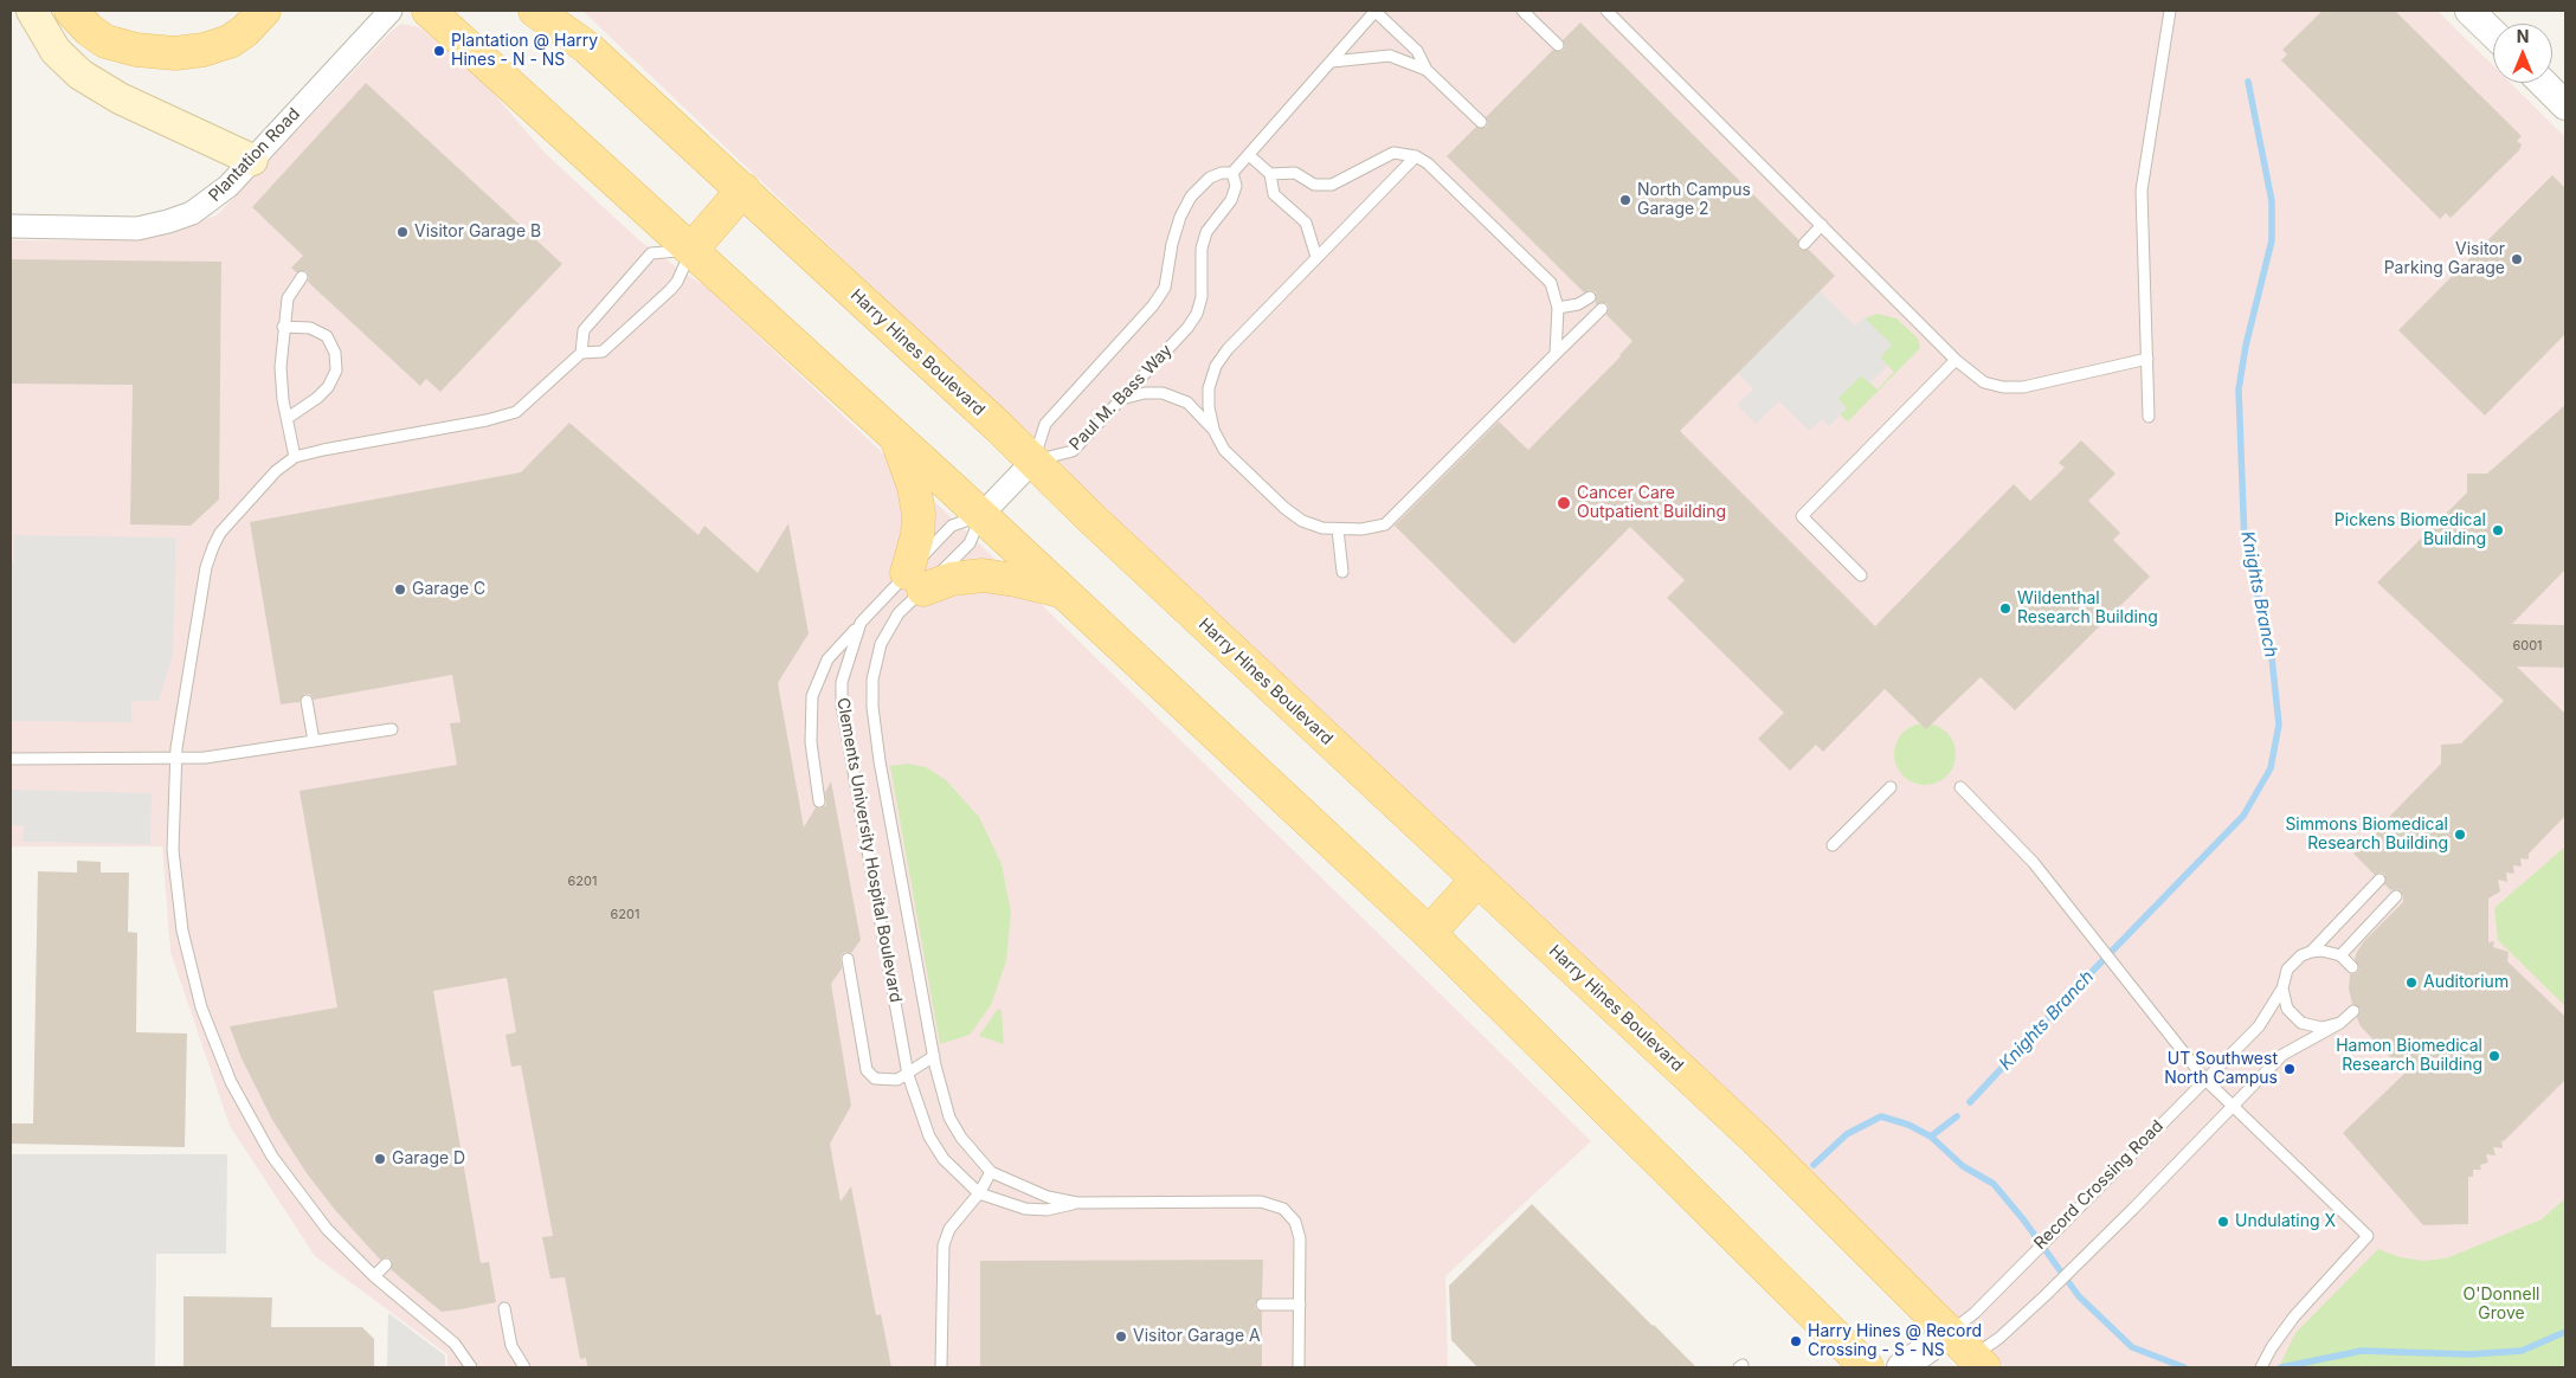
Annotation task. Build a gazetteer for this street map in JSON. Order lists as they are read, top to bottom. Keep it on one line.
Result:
{"streets":{"main road":["Harry Hines Boulevard"],"street":["Plantation Road","Record Crossing Road"],"lane":["Paul M. Bass Way","Clements University Hospital Boulevard"]},"crossings":[["Harry Hines Boulevard","Paul M. Bass Way"],["Harry Hines Boulevard","Record Crossing Road"]],"water":["Knights Branch"],"parks":["O'Donnell Grove"],"places":["Plantation @ Harry Hines - N - NS","North Campus Garage 2","Visitor Garage B","Visitor Parking Garage","Cancer Care Outpatient Building","Pickens Biomedical Building","Garage C","Wildenthal Research Building","Simmons Biomedical Research Building","Auditorium","Hamon Biomedical Research Building","UT Southwest North Campus","Garage D","Undulating X","Visitor Garage A","Harry Hines @ Record Crossing - S - NS"],"house_numbers":["6001","6201","6201"],"north":"top"}
